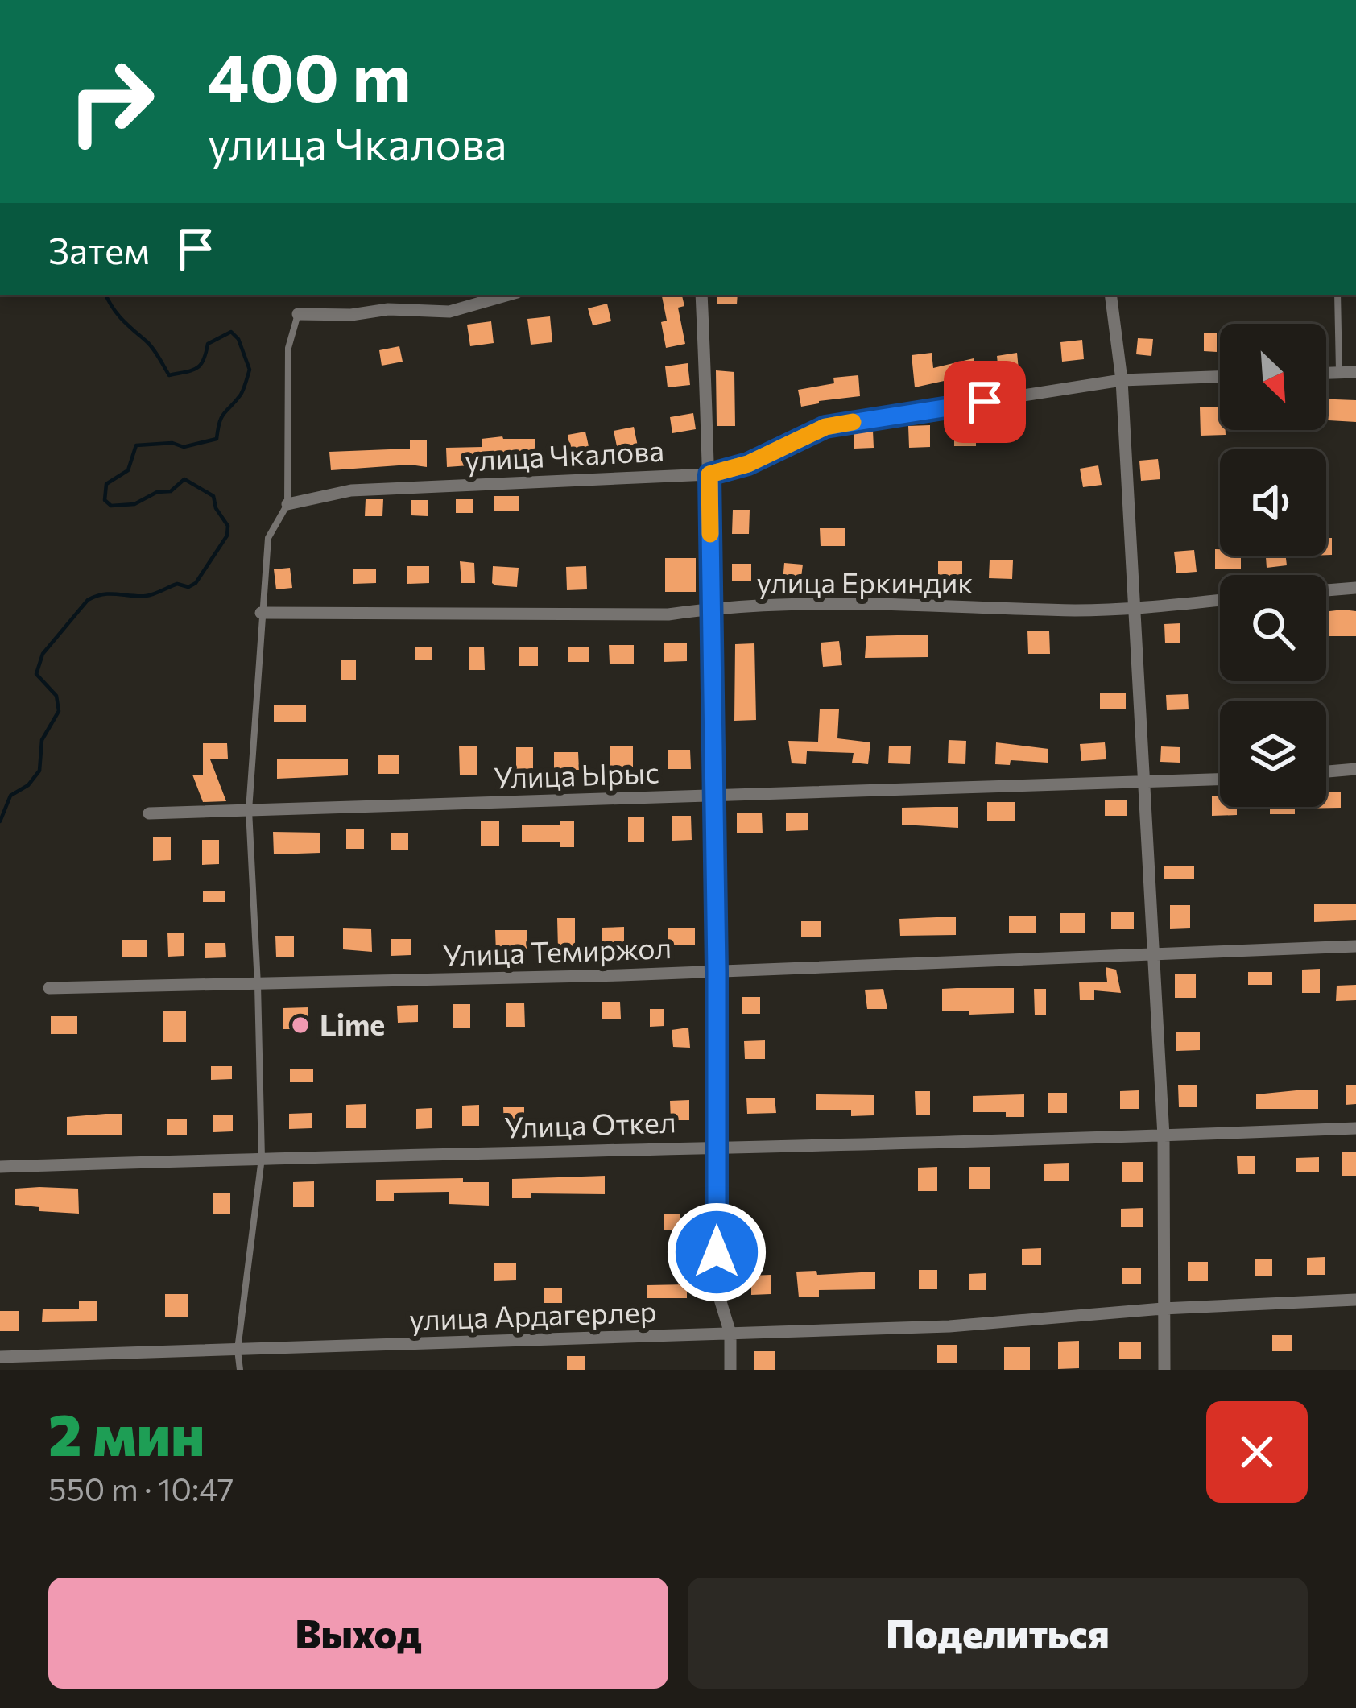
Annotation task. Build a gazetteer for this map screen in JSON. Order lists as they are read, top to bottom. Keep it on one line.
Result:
{"streets":{"street":["улица Чкалова","улица Еркиндик","Улица Ырыс","Улица Темиржол","Улица Откел","улица Ардагерлер"]},"places":["Lime"],"north":"bottom right","page":{"turn":["400 m","улица Чкалова"],"then":"Затем","heading":["2 мин","550 m · 10:47"],"buttons":["Выход","Поделиться"]}}
